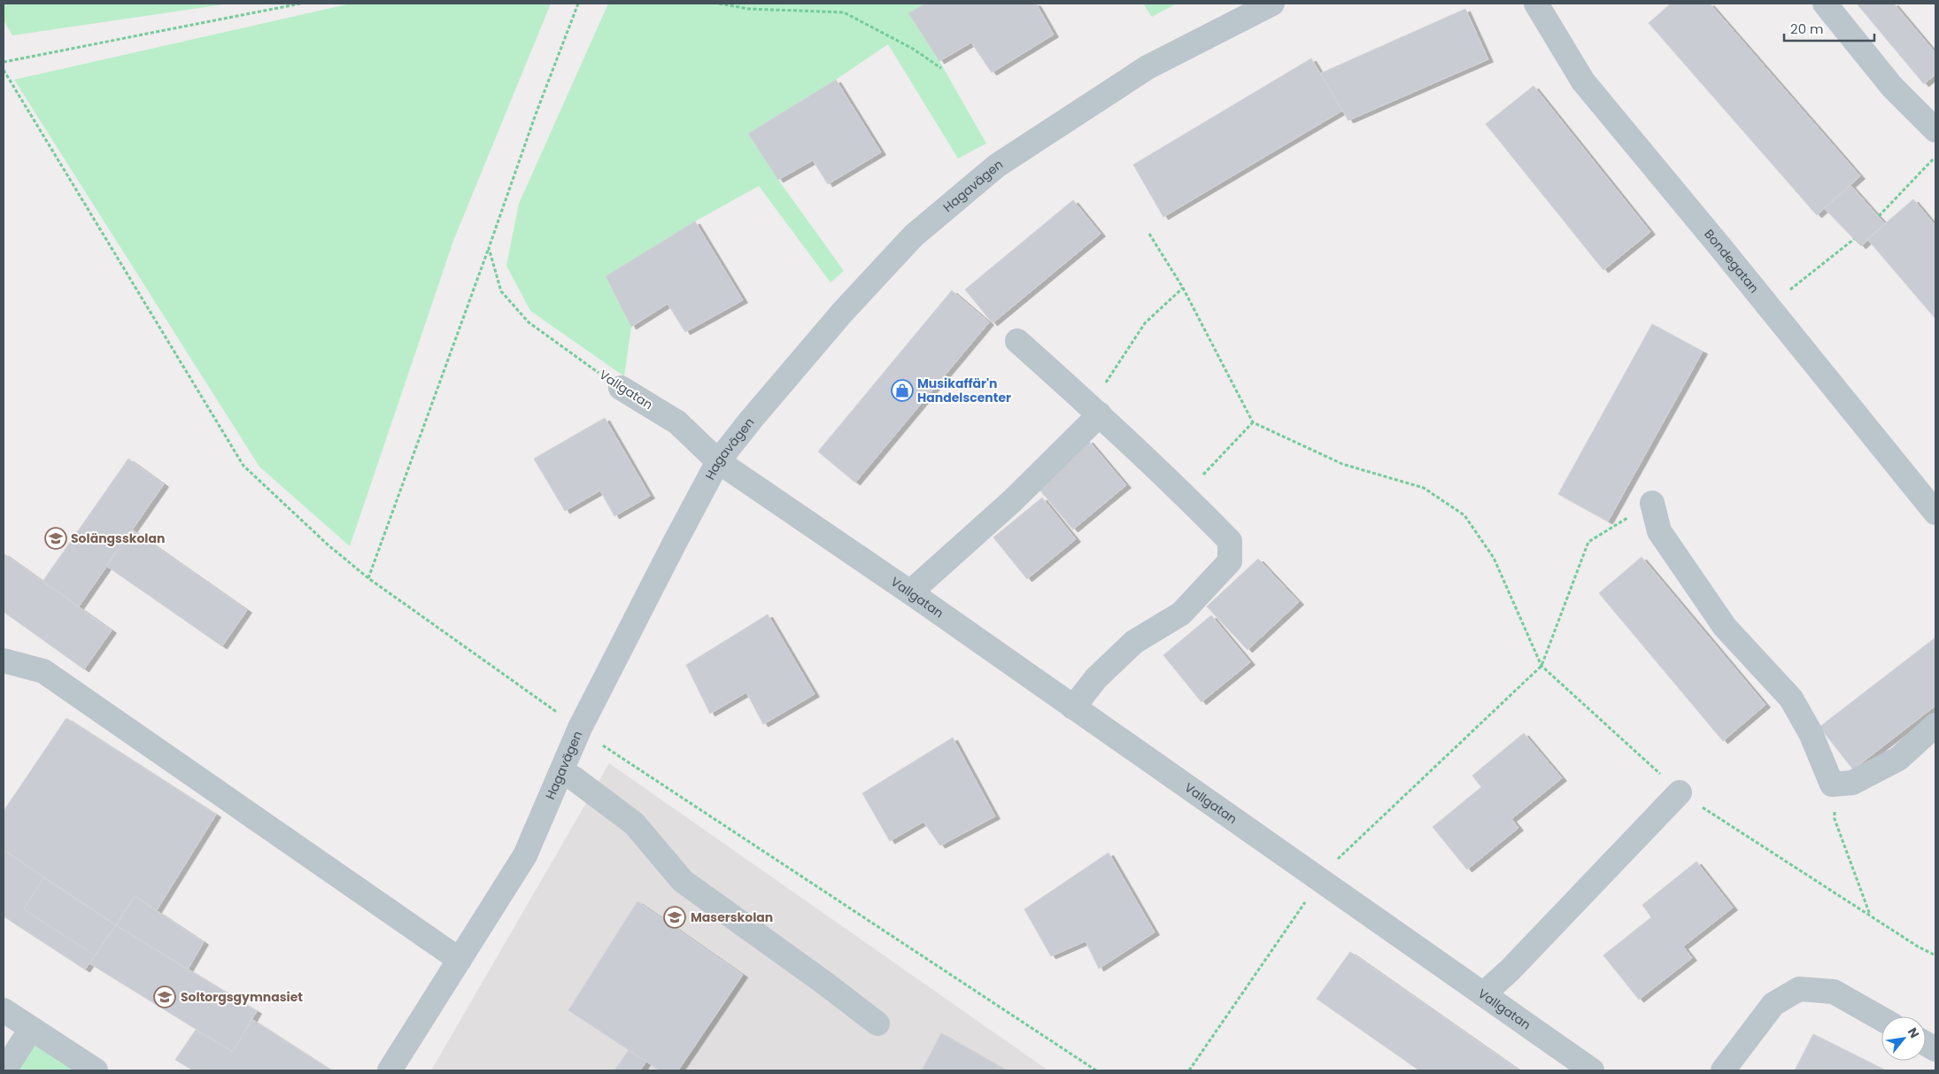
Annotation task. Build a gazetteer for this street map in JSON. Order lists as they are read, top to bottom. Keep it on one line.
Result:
{"streets":{"street":["Hagavägen","Bondegatan","Vallgatan"]},"crossings":[["Hagavägen","Vallgatan"]],"places":{"shop":["Musikaffär'n Handelscenter"],"school or university":["Solängsskolan","Maserskolan","Soltorgsgymnasiet"]},"scale_bar":"20 m","north":"top right"}
